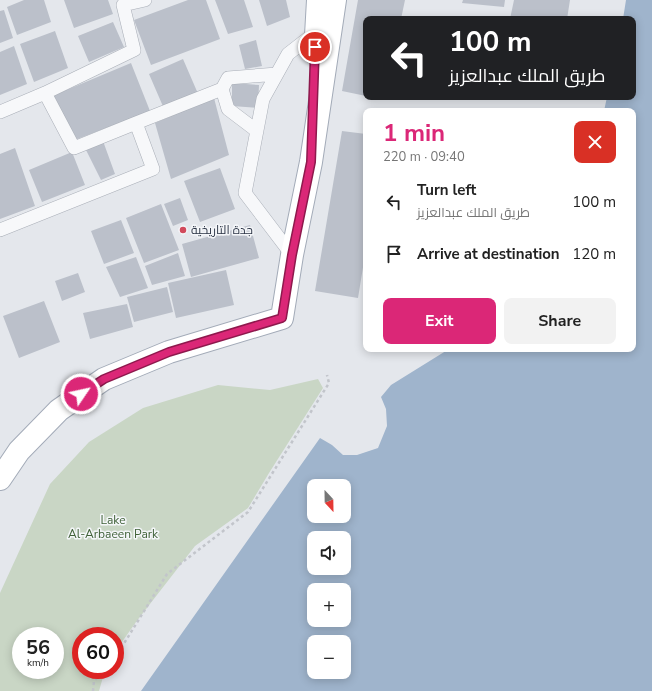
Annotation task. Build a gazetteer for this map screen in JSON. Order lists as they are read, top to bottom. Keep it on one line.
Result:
{"parks":["Lake Al-Arbaeen Park"],"places":["جدة التاريخية"],"north":"bottom","page":{"turn":["100 m","طريق الملك عبدالعزيز"],"heading":["1 min","220 m · 09:40"],"list":[{"name":"Turn left","note":"طريق الملك عبدالعزيز","value":"100 m"},{"name":"Arrive at destination","value":"120 m"}],"buttons":["Exit","Share"],"map_buttons":["+","−"],"speed":"56 km/h","limit":"60"}}
